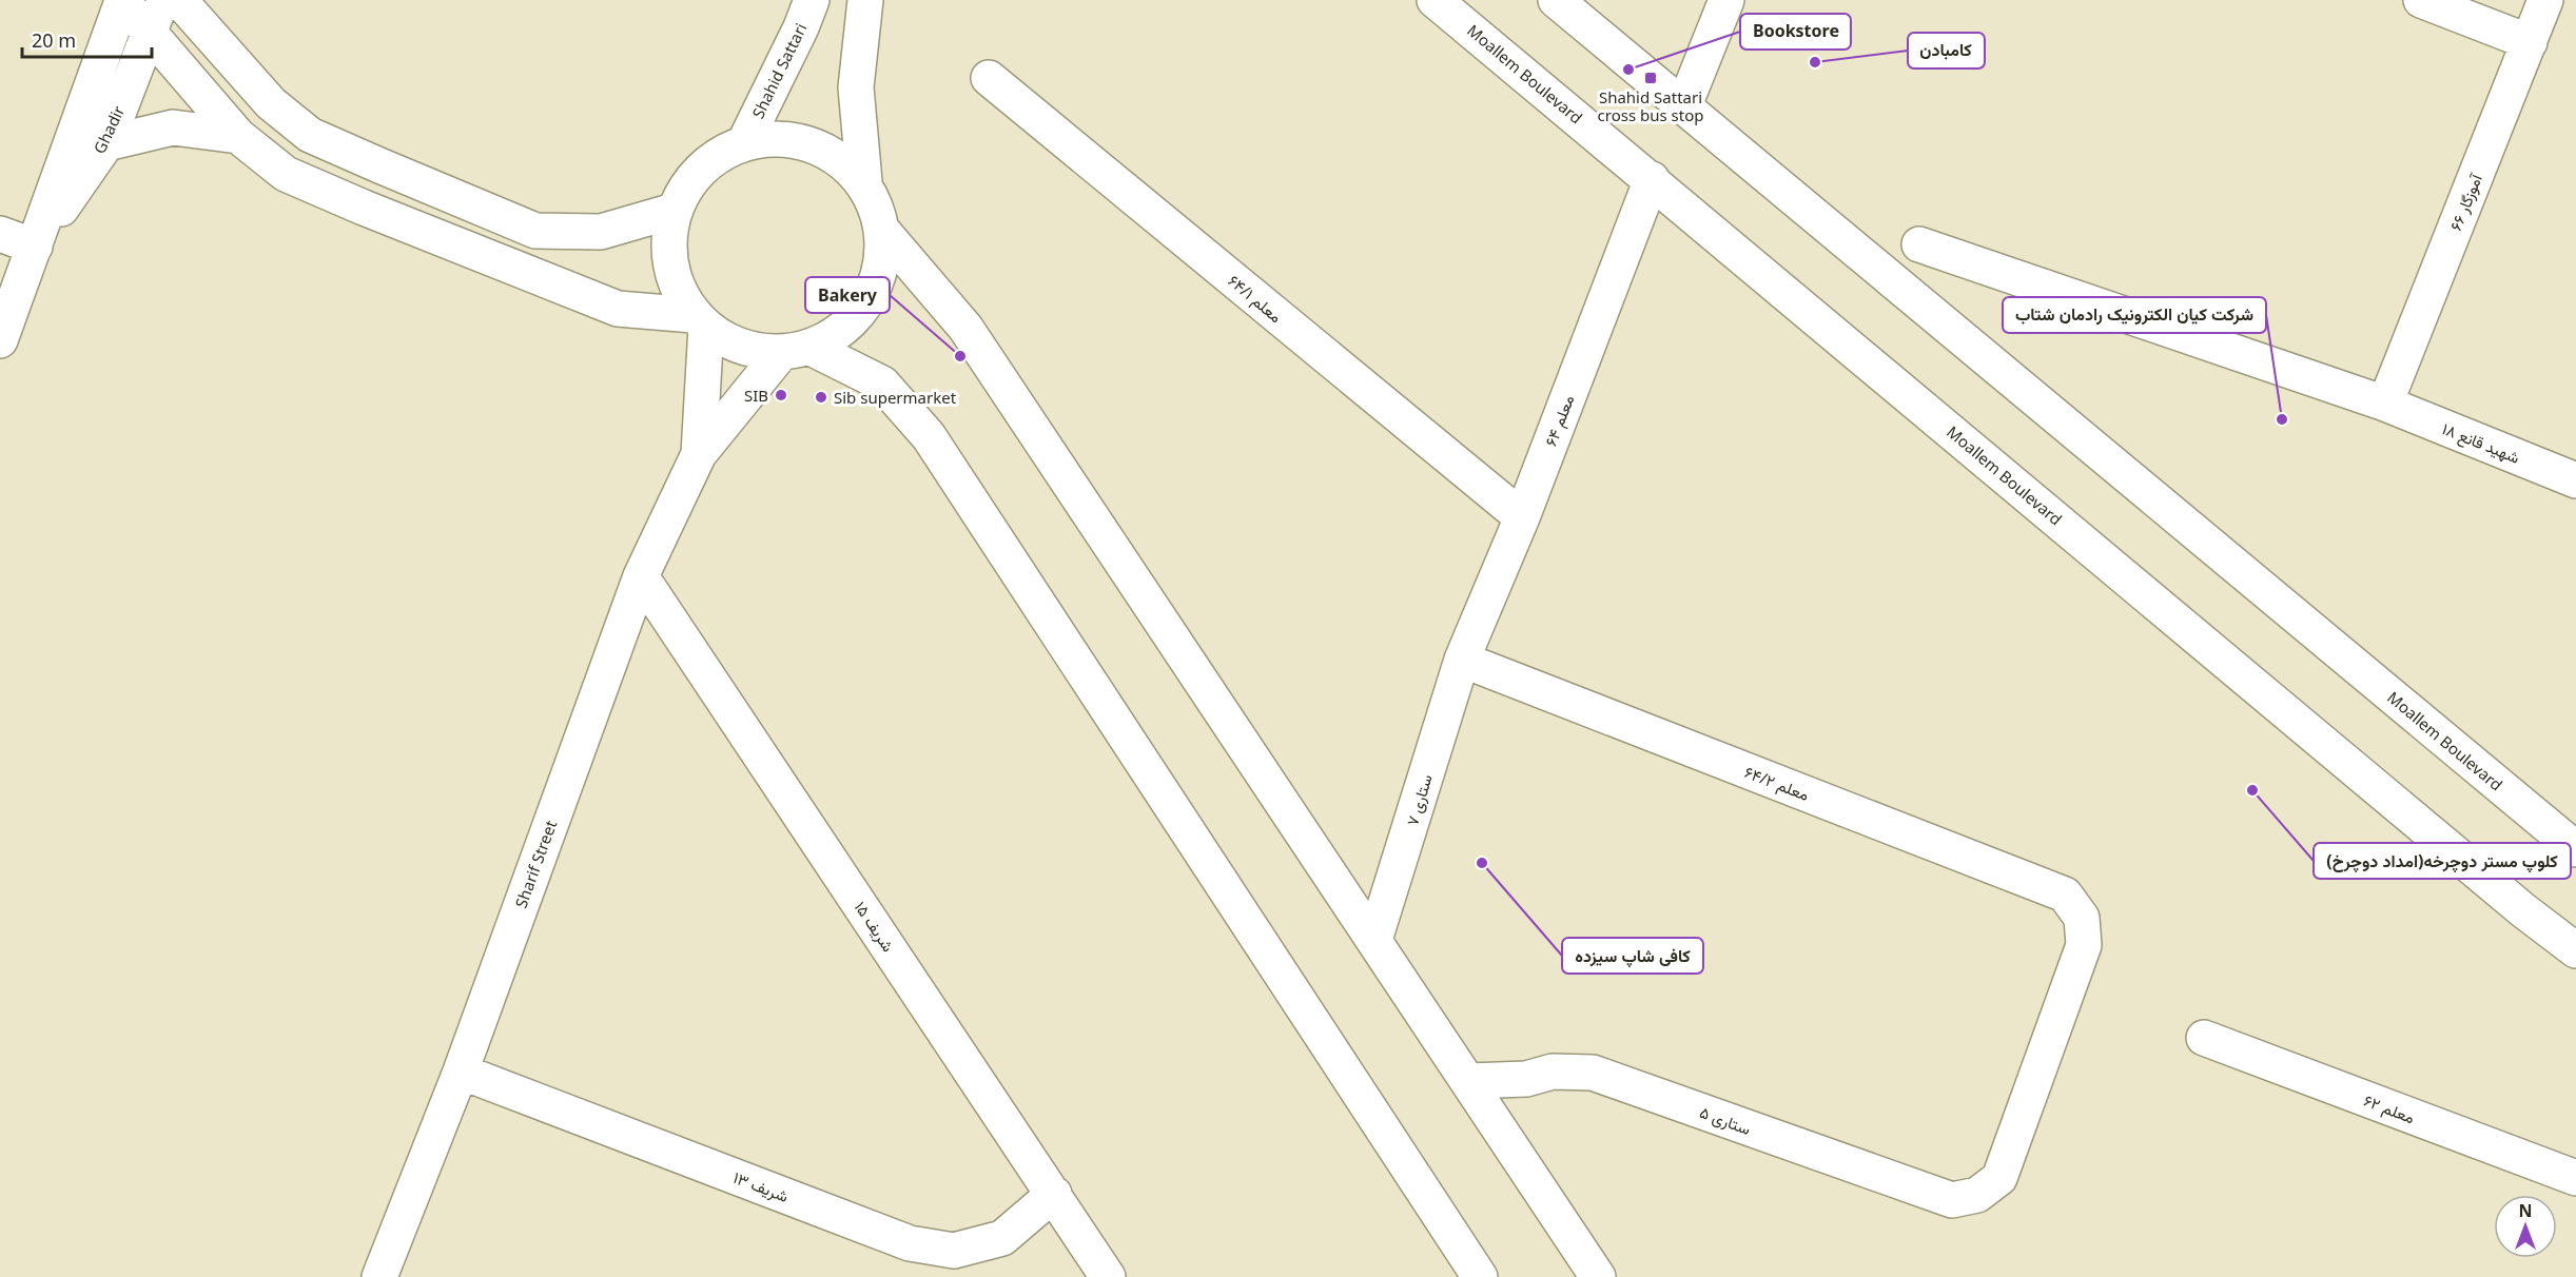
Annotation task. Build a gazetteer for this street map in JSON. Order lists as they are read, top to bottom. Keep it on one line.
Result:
{"streets":{"street":["Shahid Sattari","Moallem Boulevard","Ghadir","آموزگار ۶۶","معلم ۶۴/۱","معلم ۶۴","شهید قانع ۱۸","معلم ۶۴/۲","ستاری ۷","Sharif Street","شریف ۱۵","معلم ۶۲","ستاری ۵","شریف ۱۳"]},"crossings":[["Shahid Sattari","Sharif Street"],["Moallem Boulevard","معلم ۶۴"],["آموزگار ۶۶","شهید قانع ۱۸"],["معلم ۶۴/۱","معلم ۶۴"],["معلم ۶۴","معلم ۶۴/۲"],["معلم ۶۴","ستاری ۷"],["معلم ۶۴/۲","ستاری ۷"],["معلم ۶۴/۲","ستاری ۵"],["Sharif Street","شریف ۱۵"],["Sharif Street","شریف ۱۳"],["شریف ۱۵","شریف ۱۳"]],"places":{"other":["کامبادن","Bookstore","Bakery","SIB","Sib supermarket","شرکت کیان الکترونیک رادمان شتاب","کلوپ مستر دوچرخه(امداد دوچرخ)","کافی شاپ سیزده"],"transit":["Shahid Sattari cross bus stop"]},"scale_bar":"20 m","north":"top"}
